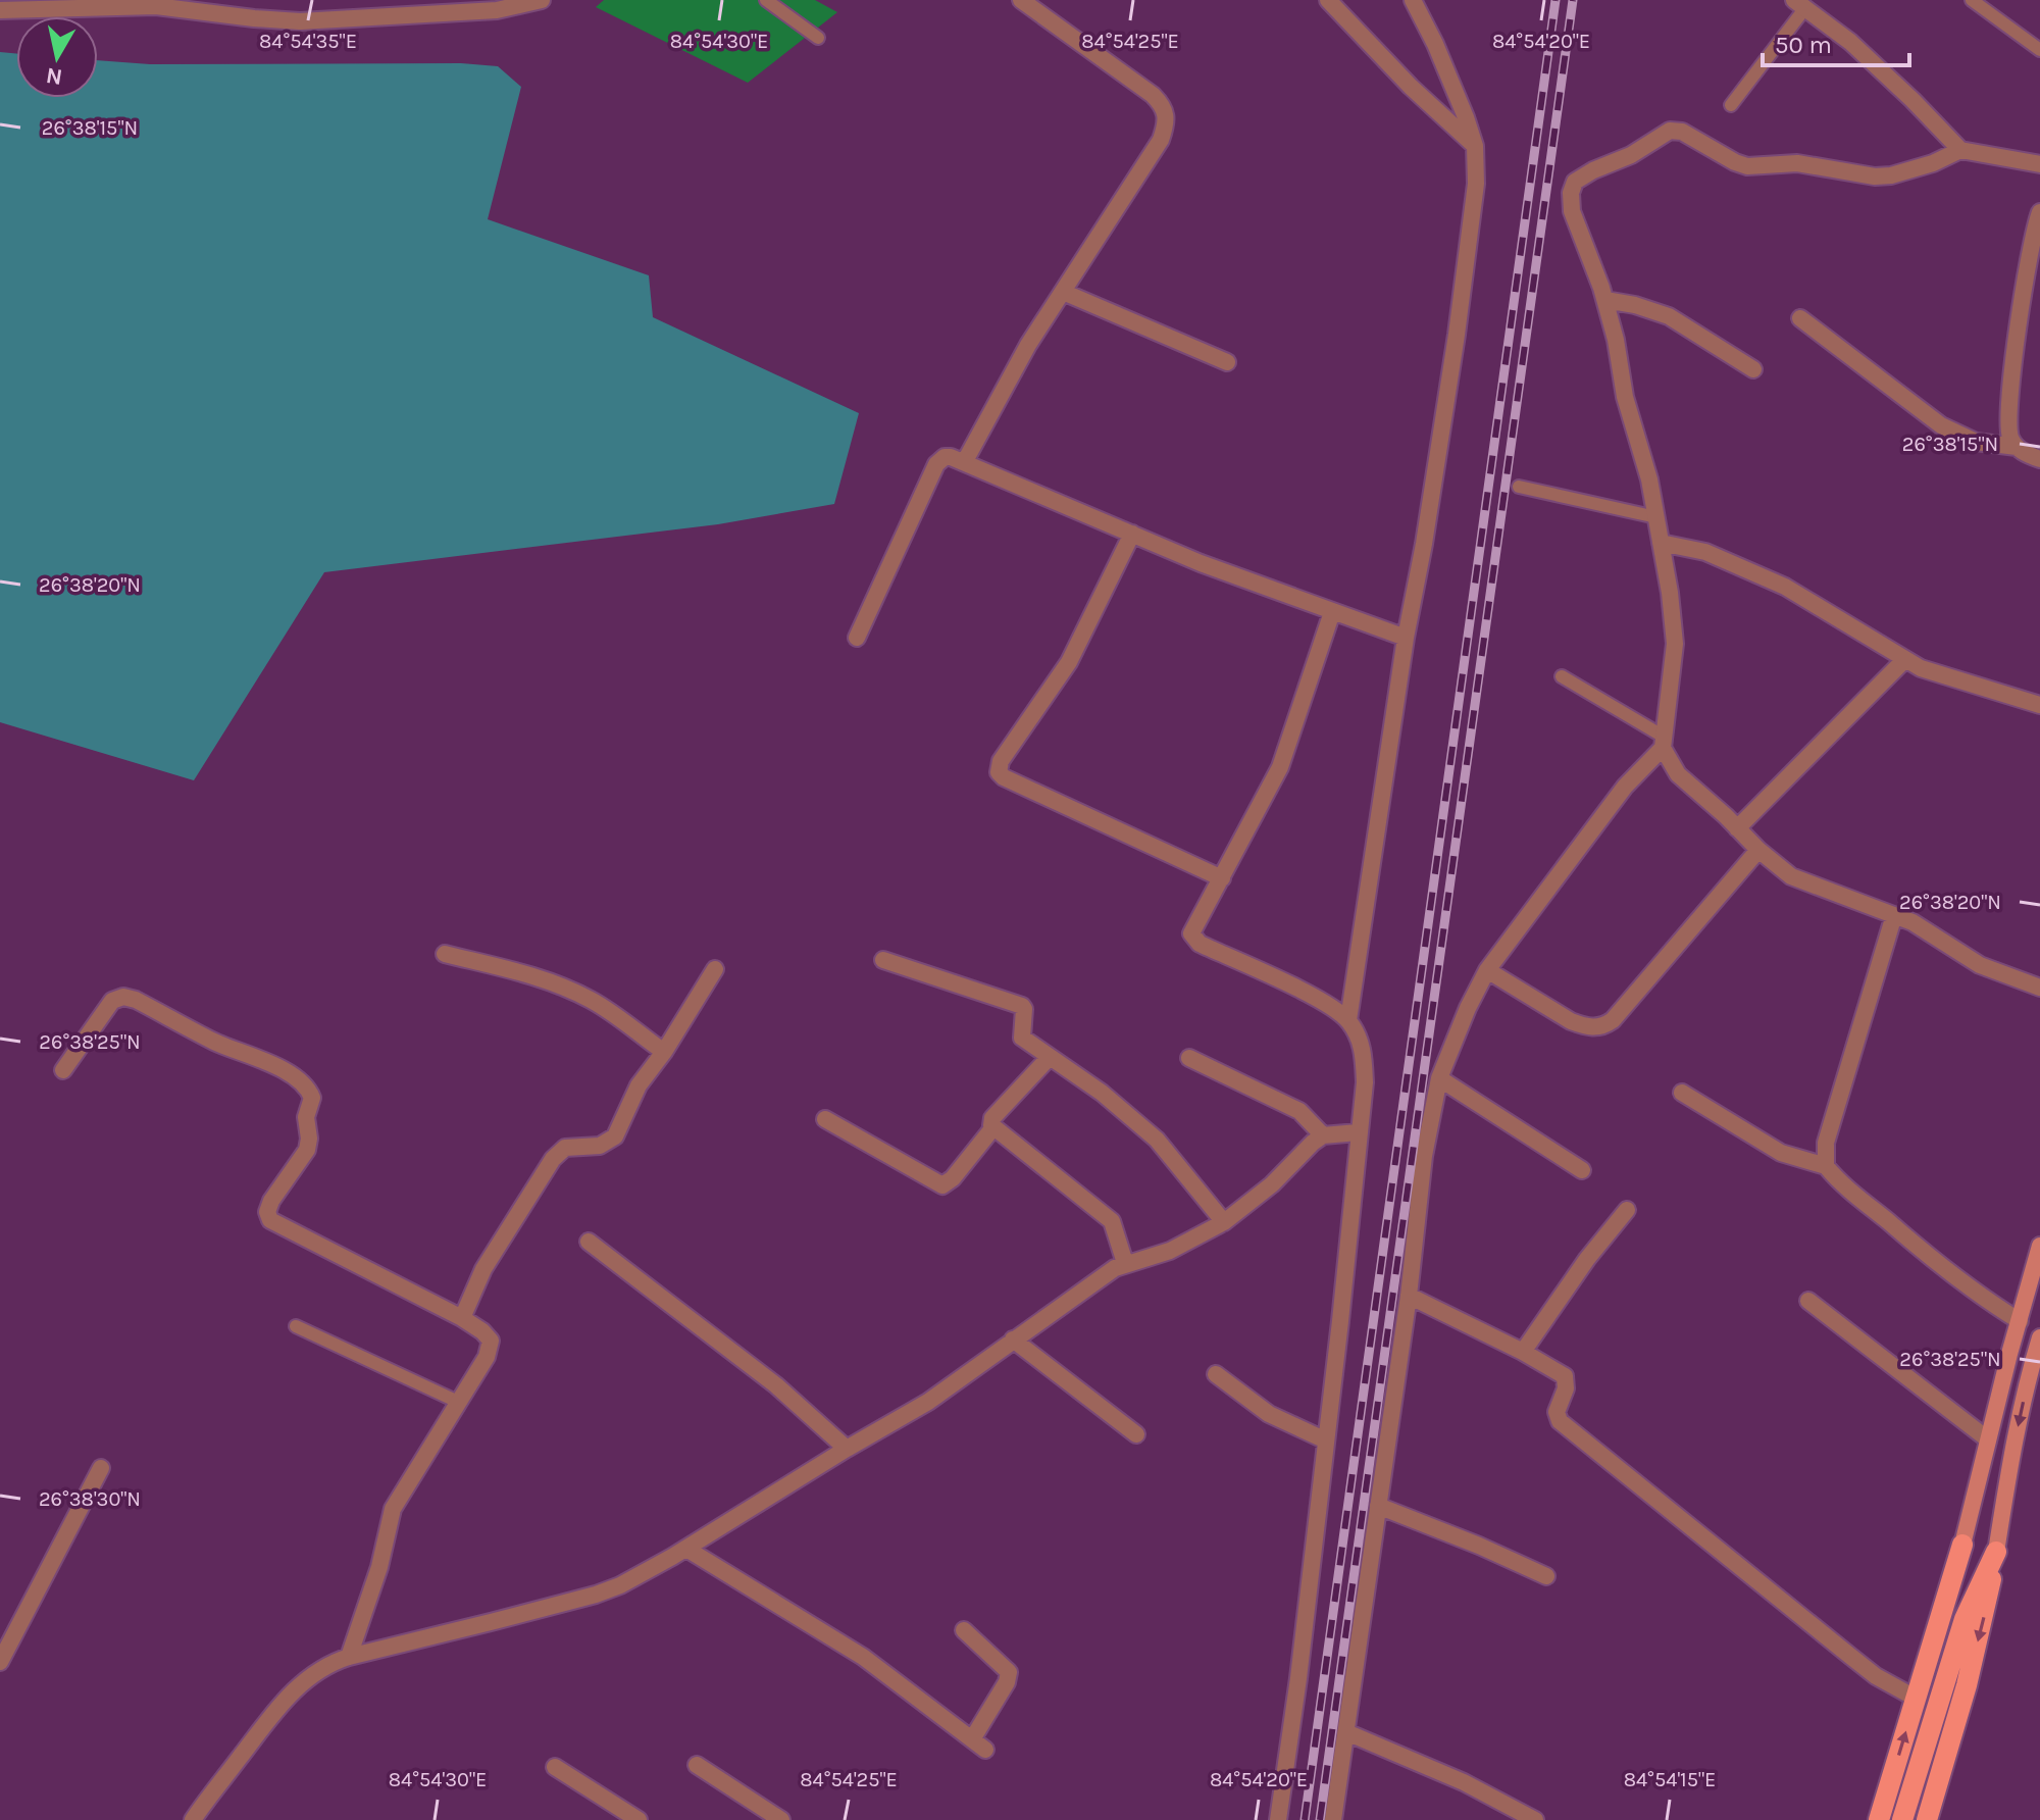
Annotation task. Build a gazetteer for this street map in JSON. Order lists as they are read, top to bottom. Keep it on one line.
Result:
{"scale_bar":"50 m","north":"bottom","coordinates":["84°54'35\"E","84°54'30\"E","84°54'25\"E","84°54'20\"E","26°38'15\"N","26°38'20\"N","26°38'25\"N","26°38'30\"N","84°54'15\"E"]}
